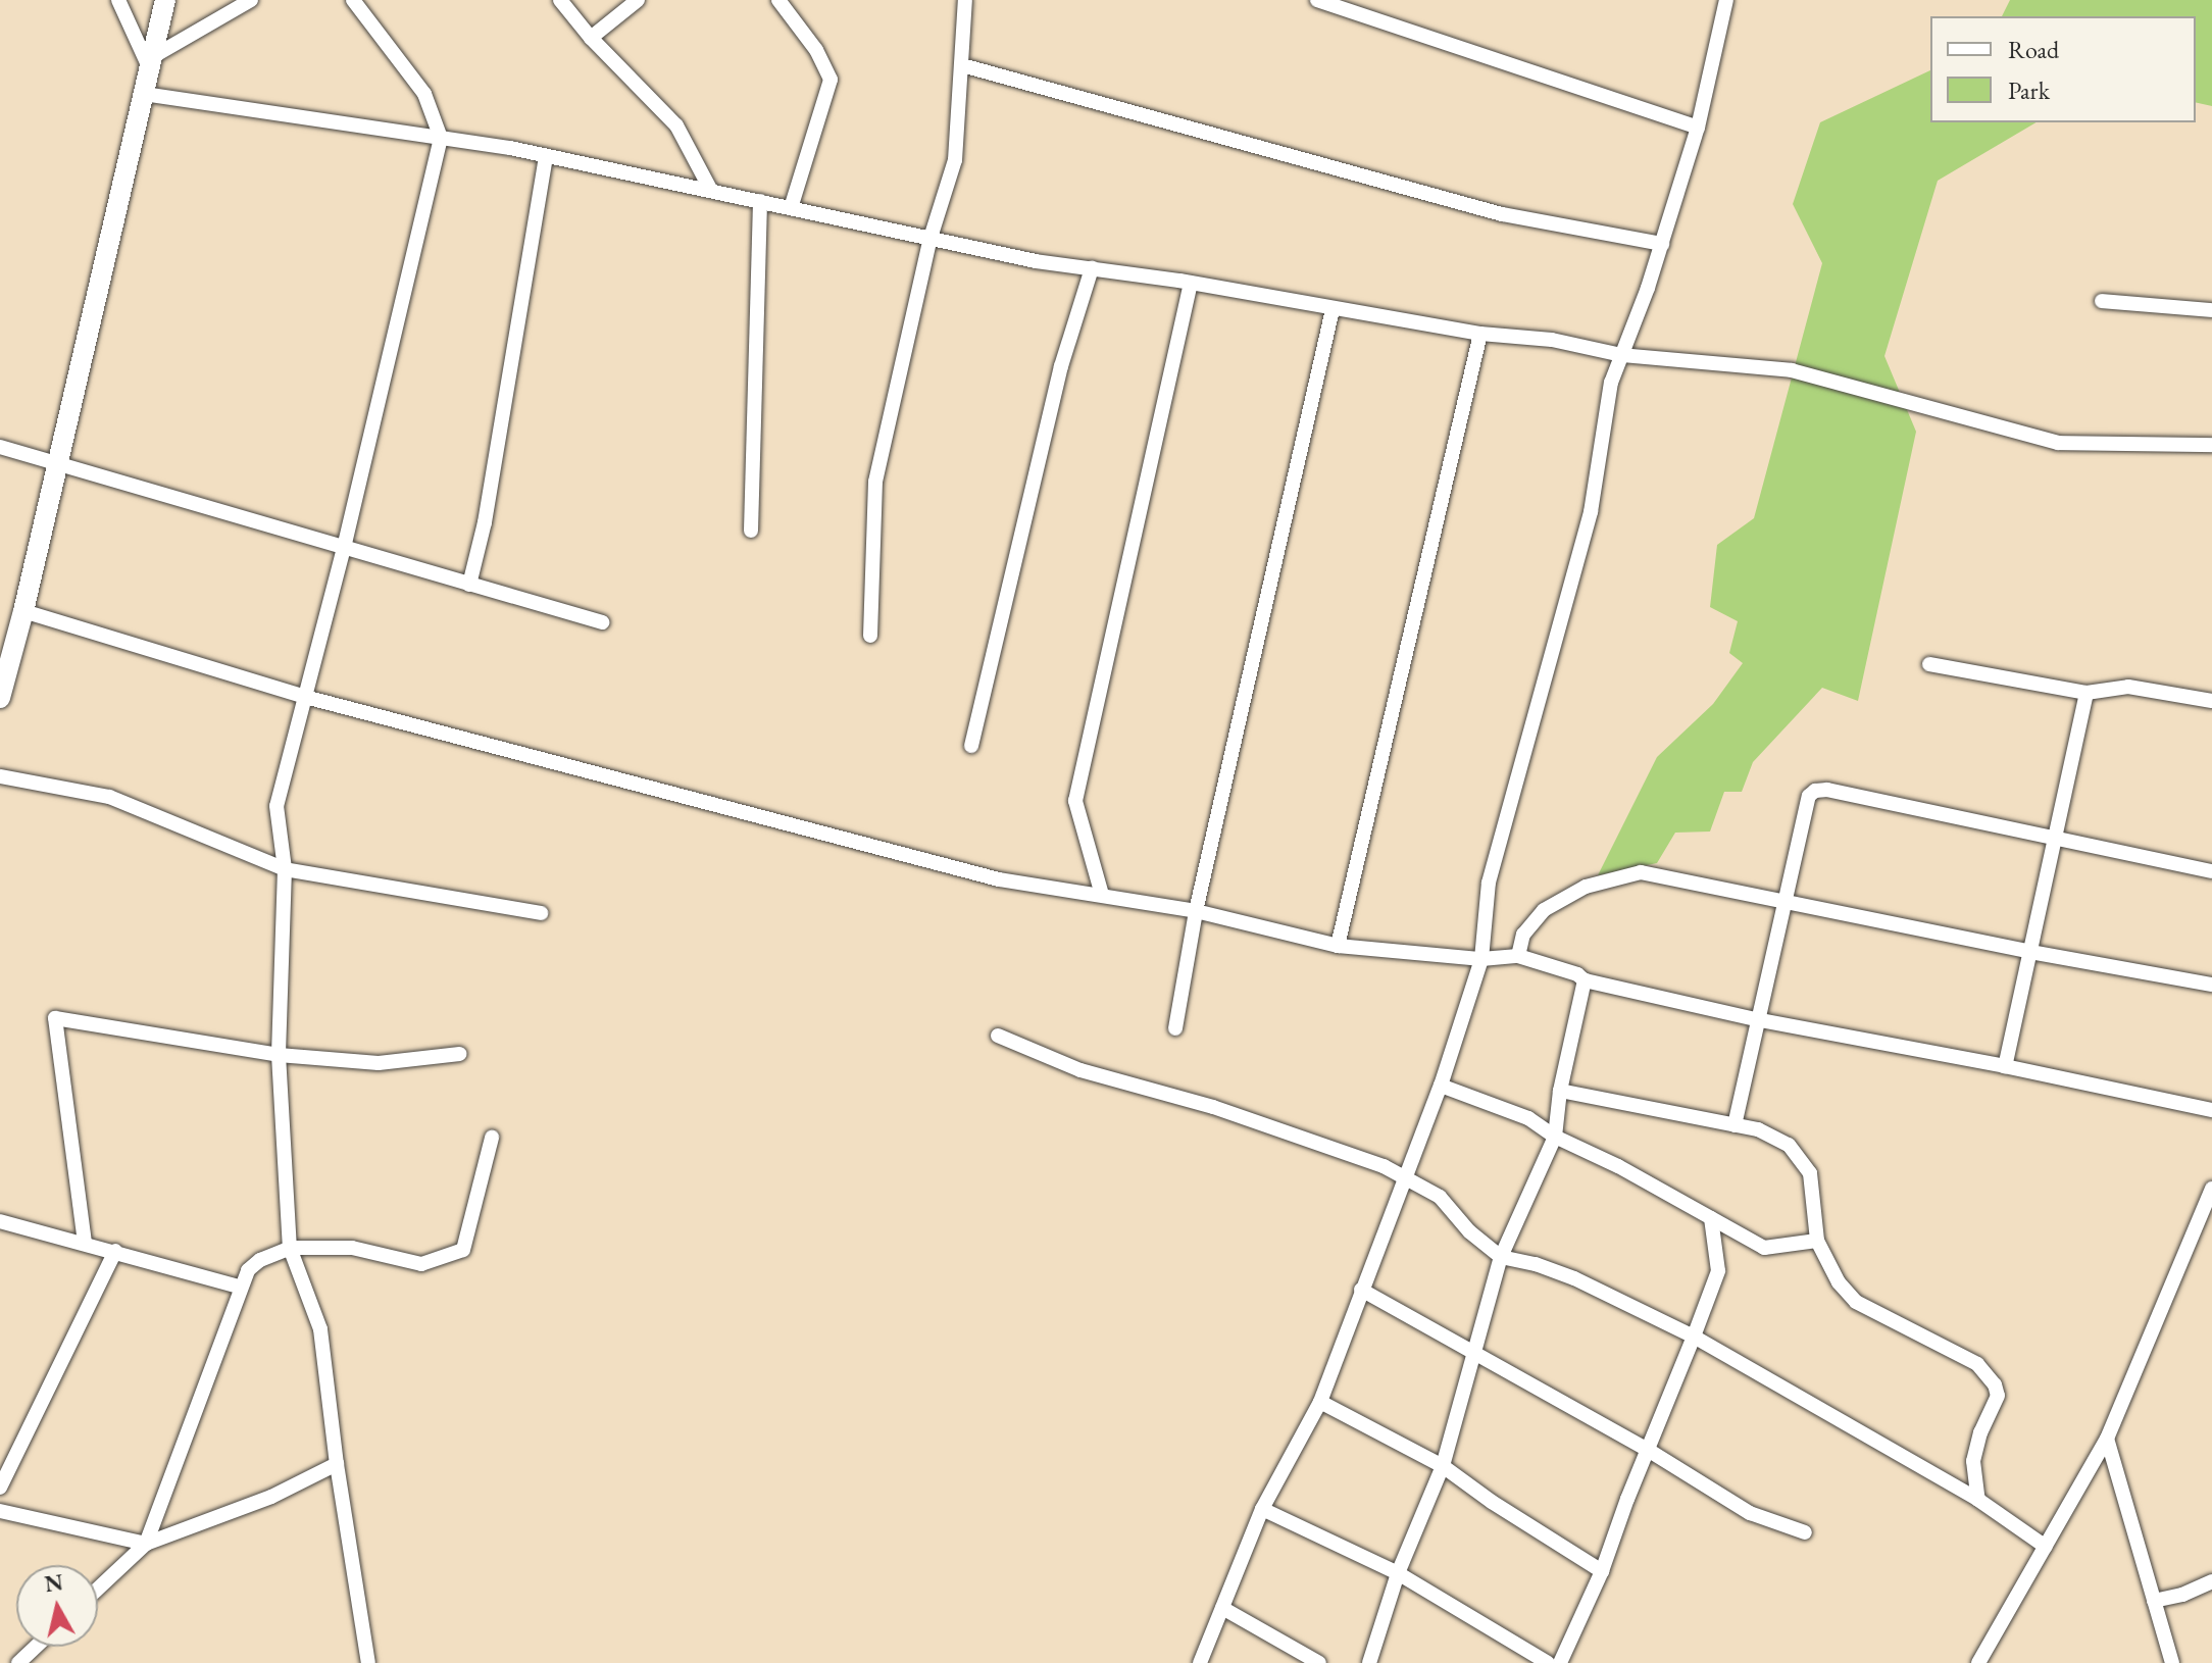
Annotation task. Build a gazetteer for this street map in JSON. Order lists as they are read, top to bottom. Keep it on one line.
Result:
{"legend":["Road","Park"],"north":"top"}
